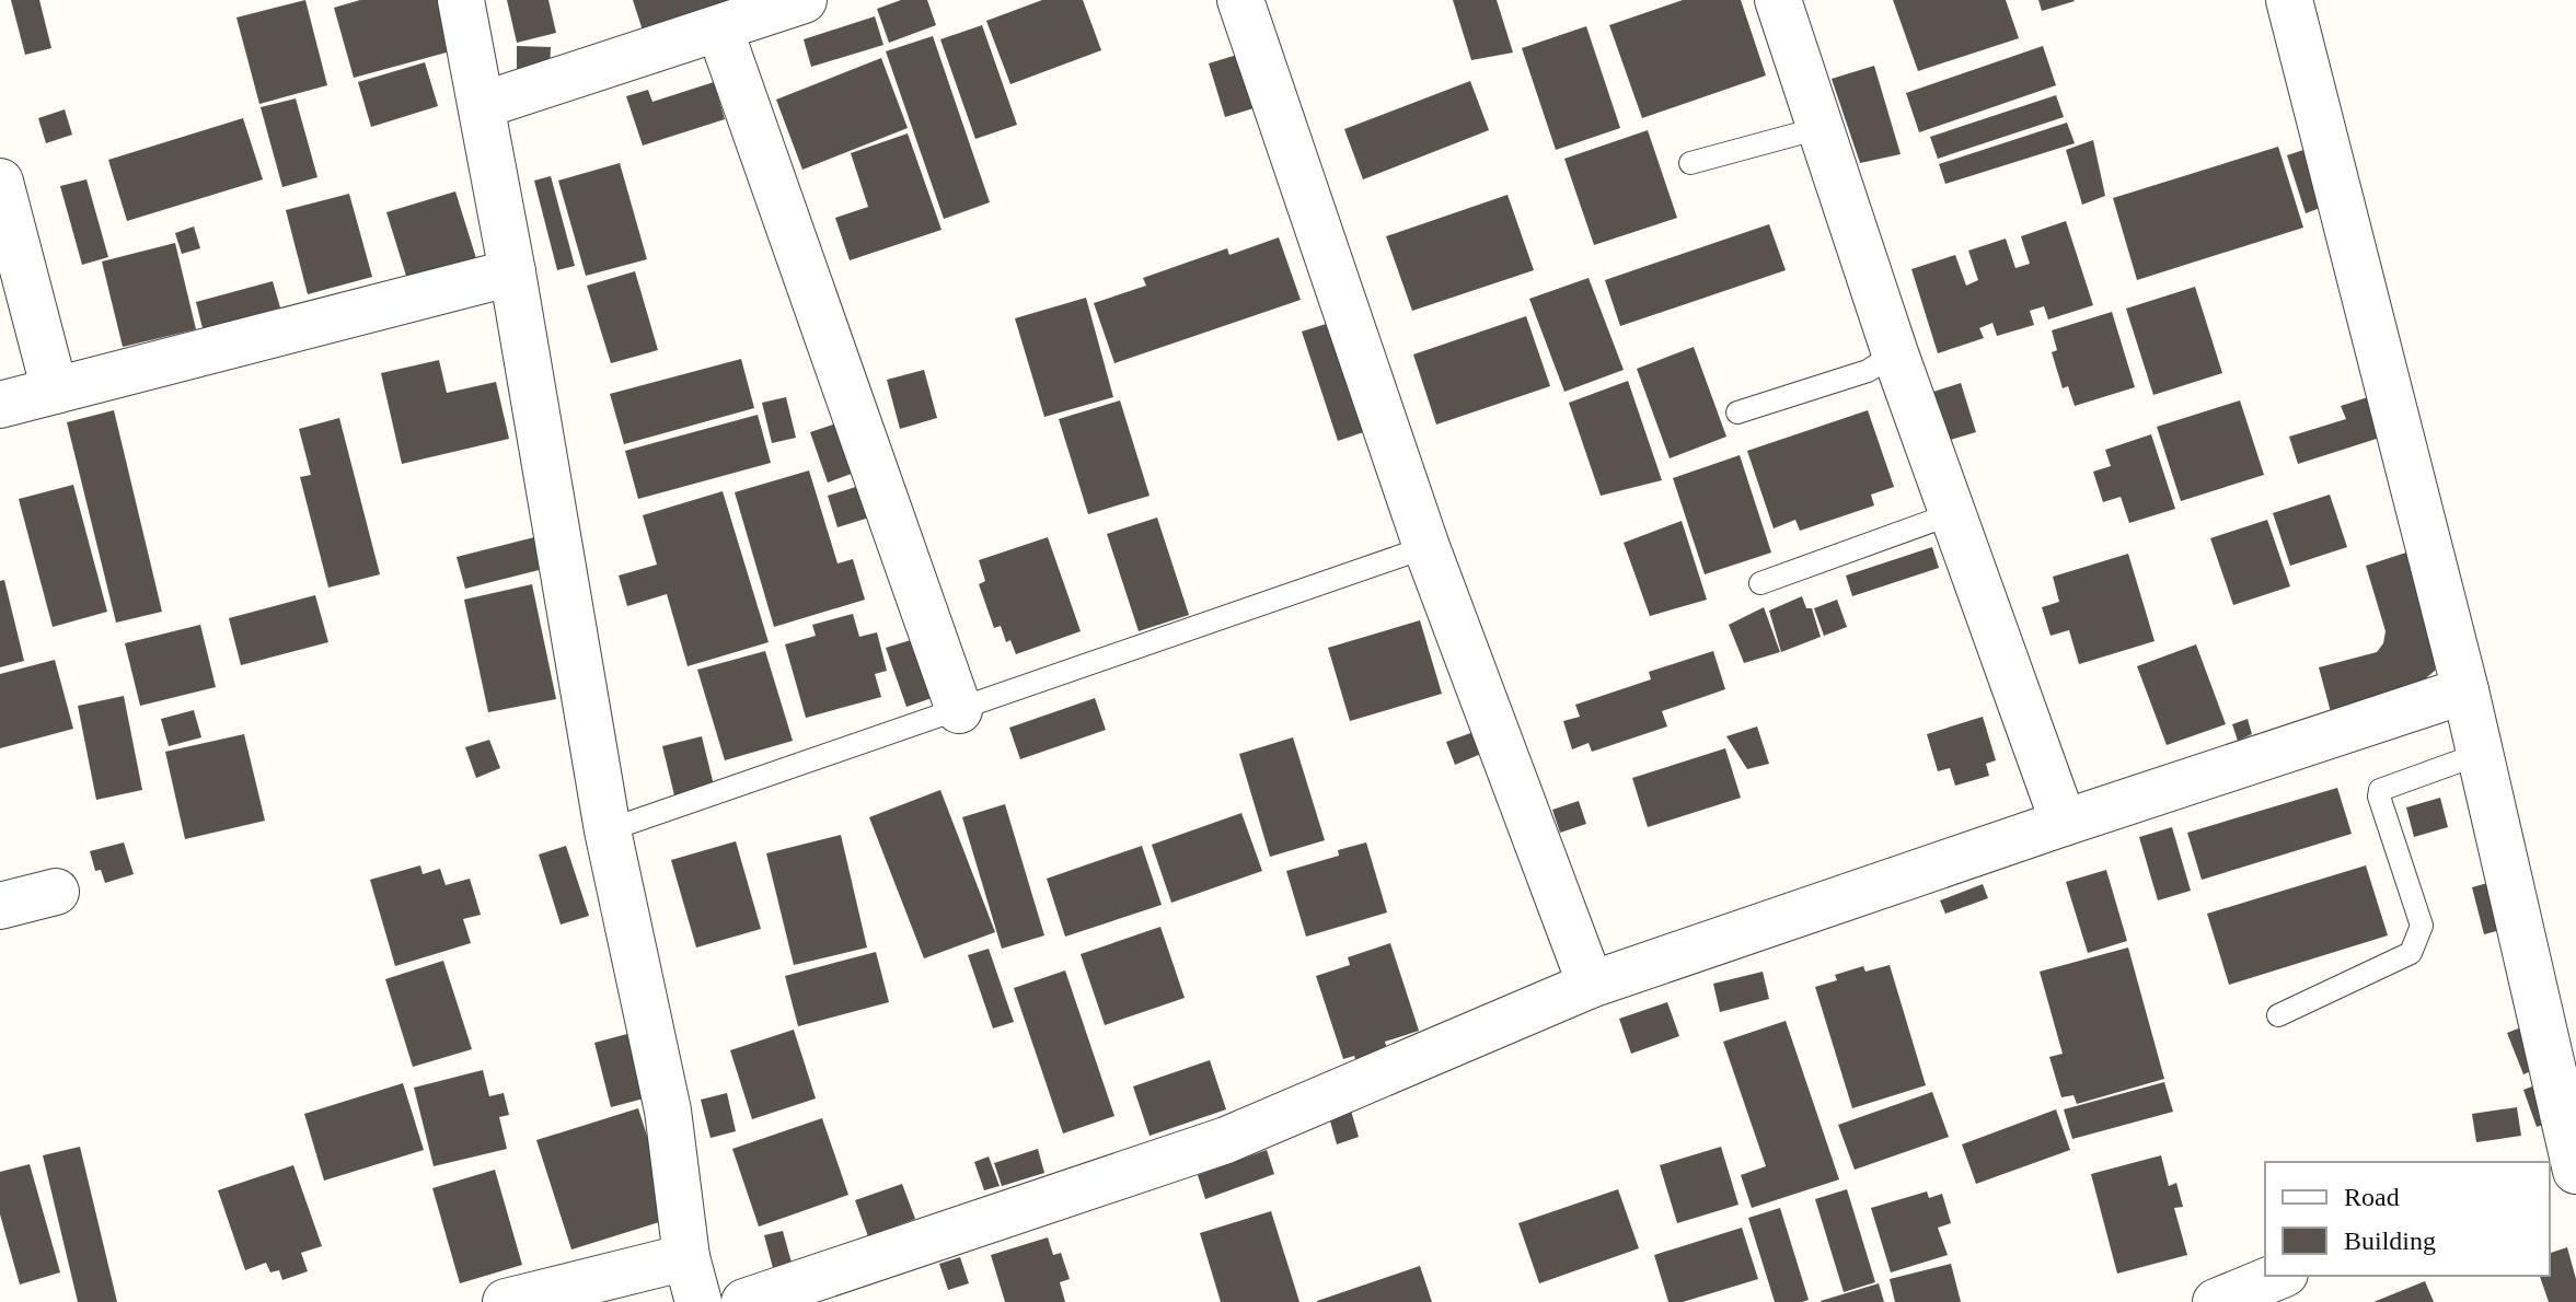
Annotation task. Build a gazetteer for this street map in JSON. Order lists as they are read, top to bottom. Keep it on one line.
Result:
{"legend":["Road","Building"]}
